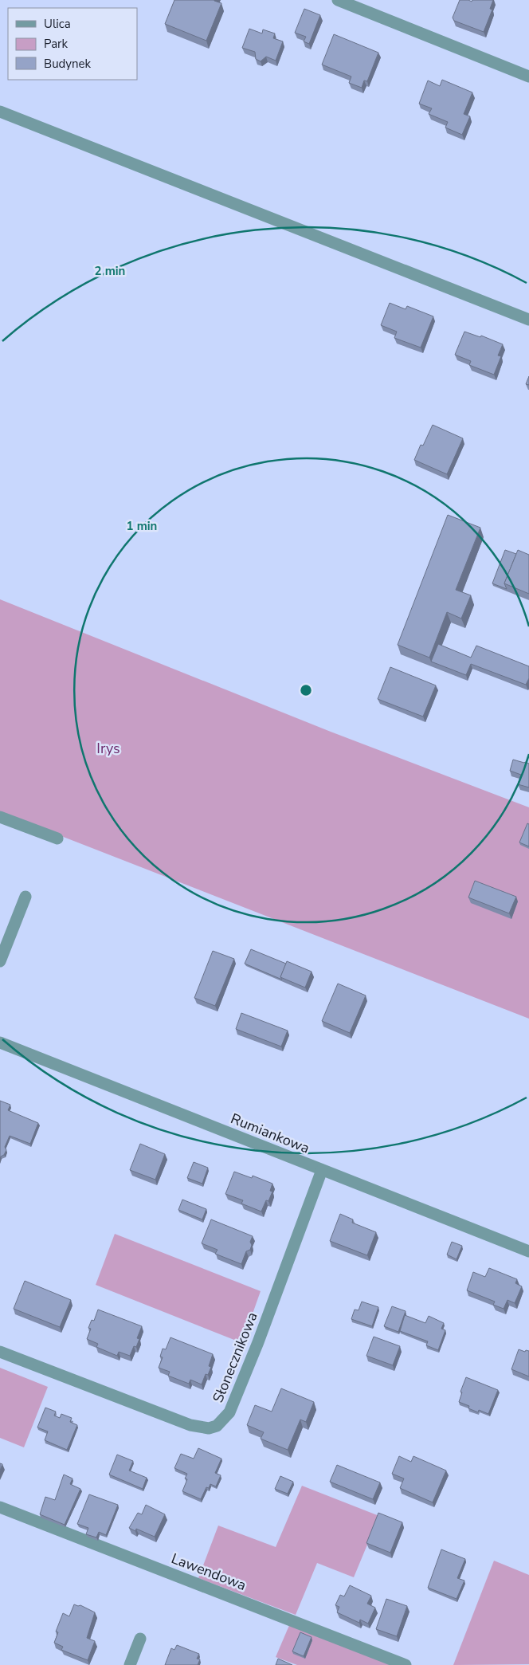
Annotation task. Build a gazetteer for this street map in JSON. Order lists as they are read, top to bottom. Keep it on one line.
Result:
{"streets":{"street":["Rumiankowa","Słonecznikowa","Lawendowa"]},"crossings":[["Rumiankowa","Słonecznikowa"]],"parks":["Irys"],"legend":["Ulica","Park","Budynek"],"rings":["2 min","1 min"]}
